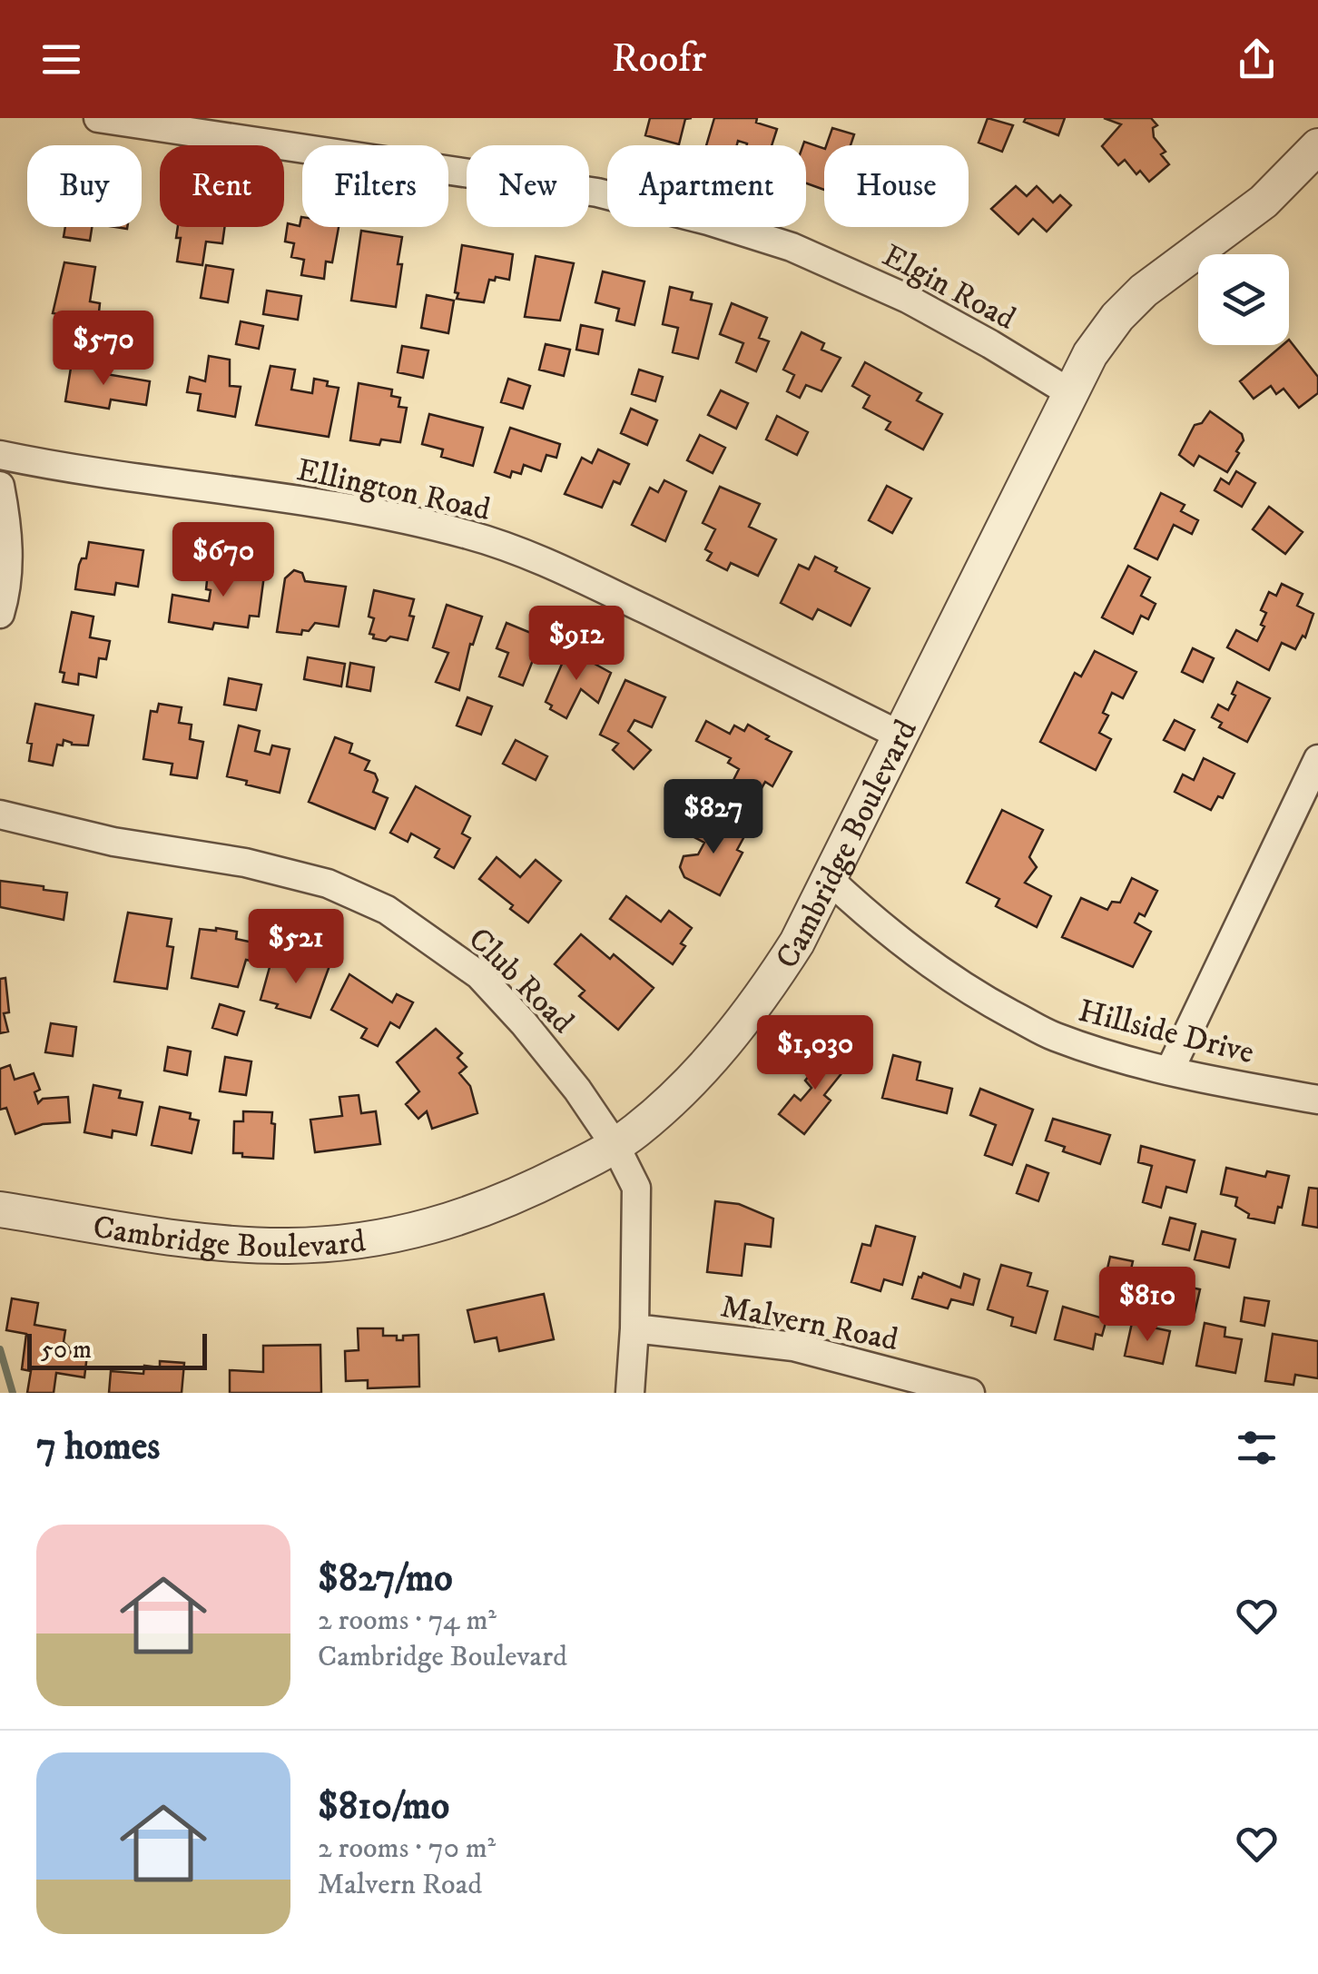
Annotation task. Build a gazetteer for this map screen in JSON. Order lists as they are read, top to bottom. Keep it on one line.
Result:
{"streets":{"street":["Elgin Road","Ellington Road","Cambridge Boulevard","Club Road","Hillside Drive","Malvern Road"]},"crossings":[["Elgin Road","Cambridge Boulevard"],["Ellington Road","Cambridge Boulevard"],["Cambridge Boulevard","Club Road"],["Cambridge Boulevard","Hillside Drive"],["Club Road","Malvern Road"]],"scale_bar":"50 m","page":{"header":"Roofr","chip":["Buy","Rent","Filters","New","Apartment","House"],"price":["$570","$670","$912","$827","$521","$1,030","$810"],"scale":"50 m","heading":"7 homes","list":[{"name":"$827/mo","note":"2 rooms · 74 m² · Cambridge Boulevard"},{"name":"$810/mo","note":"2 rooms · 70 m² · Malvern Road"}]}}
